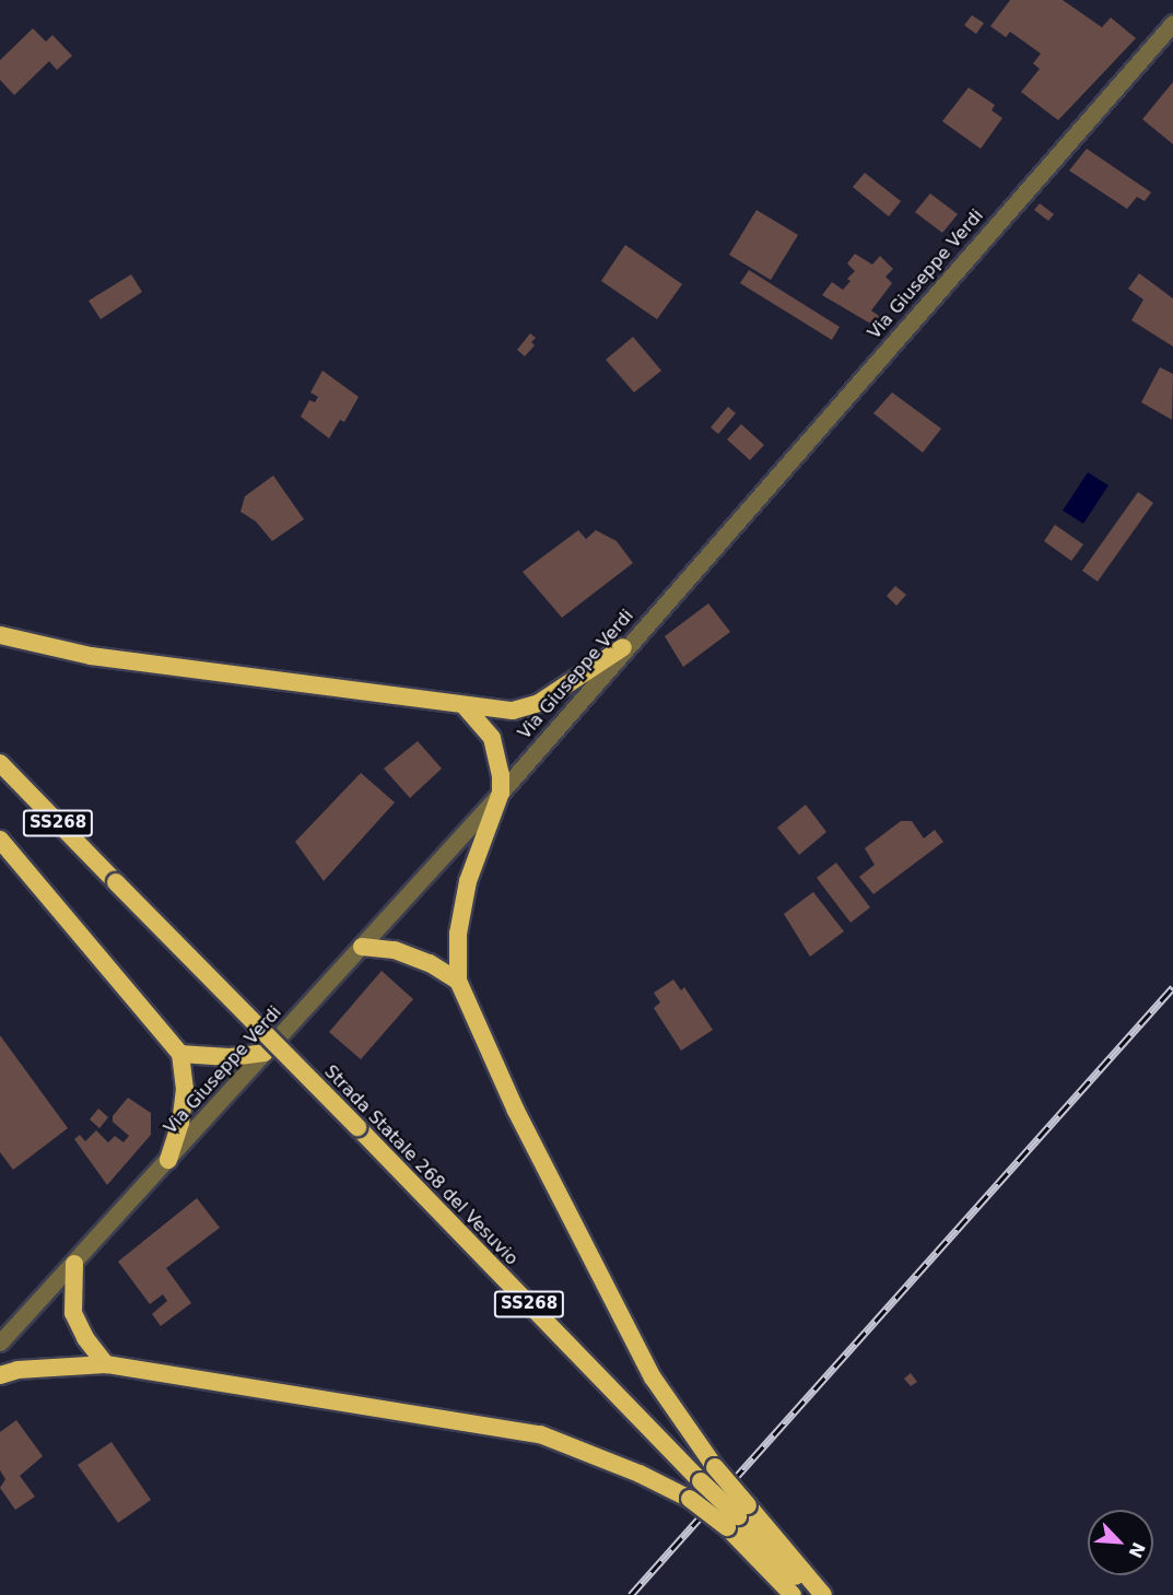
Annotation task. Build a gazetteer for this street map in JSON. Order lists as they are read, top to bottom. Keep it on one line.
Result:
{"streets":{"highway":["SS268","Strada Statale 268 del Vesuvio"],"street":["Via Giuseppe Verdi"]},"north":"bottom right"}
